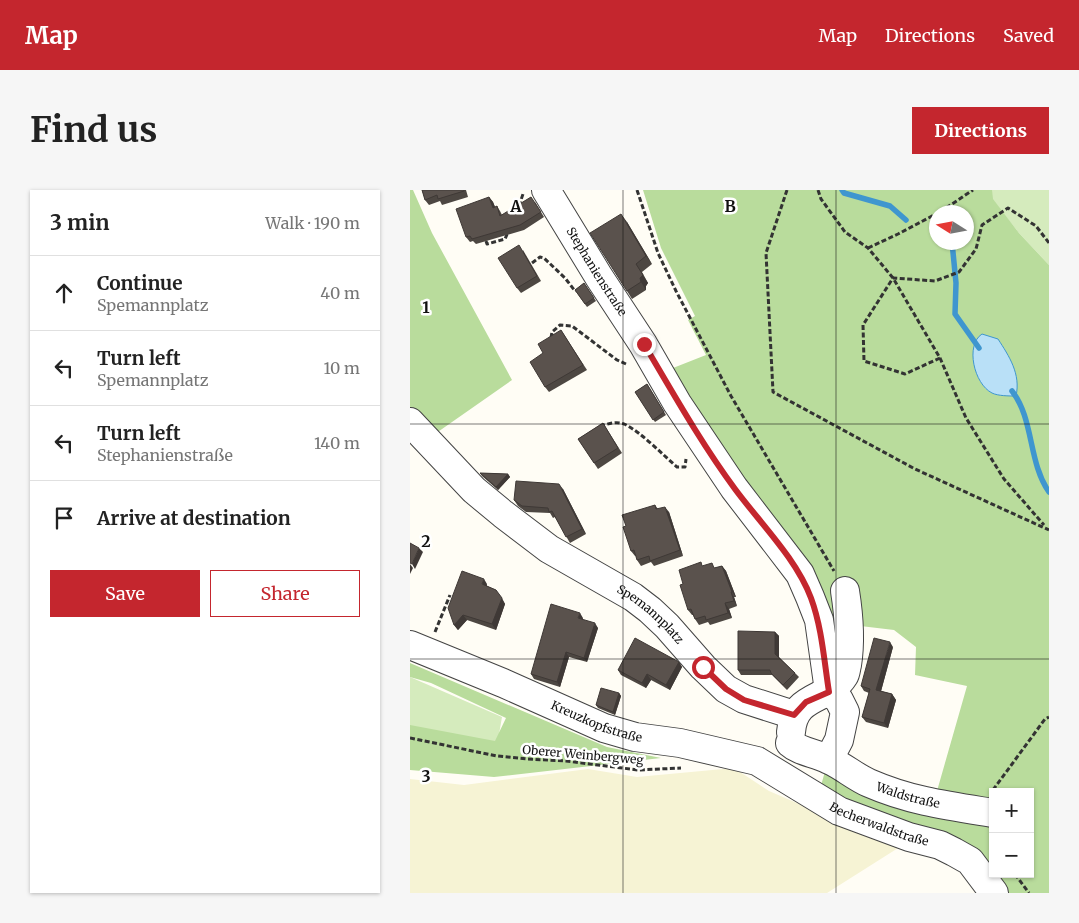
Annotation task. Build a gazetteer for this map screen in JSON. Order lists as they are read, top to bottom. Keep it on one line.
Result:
{"streets":{"street":["Stephanienstraße","Spemannplatz","Kreuzkopfstraße","Waldstraße","Becherwaldstraße"],"path":["Oberer Weinbergweg"]},"crossings":[["Stephanienstraße","Spemannplatz"],["Stephanienstraße","Waldstraße"],["Spemannplatz","Waldstraße"],["Kreuzkopfstraße","Becherwaldstraße"]],"north":"left","page":{"header":"Map","nav":["Map","Directions","Saved"],"buttons":["Directions",["Save","Share"]],"title":"Find us","heading":["3 min","Walk · 190 m"],"list":[["Continue","Spemannplatz","40 m"],["Turn left","Spemannplatz","10 m"],["Turn left","Stephanienstraße","140 m"],"Arrive at destination"],"map_buttons":["+","−"]},"grid":{"columns":["A","B"],"rows":["1","2","3"]}}
